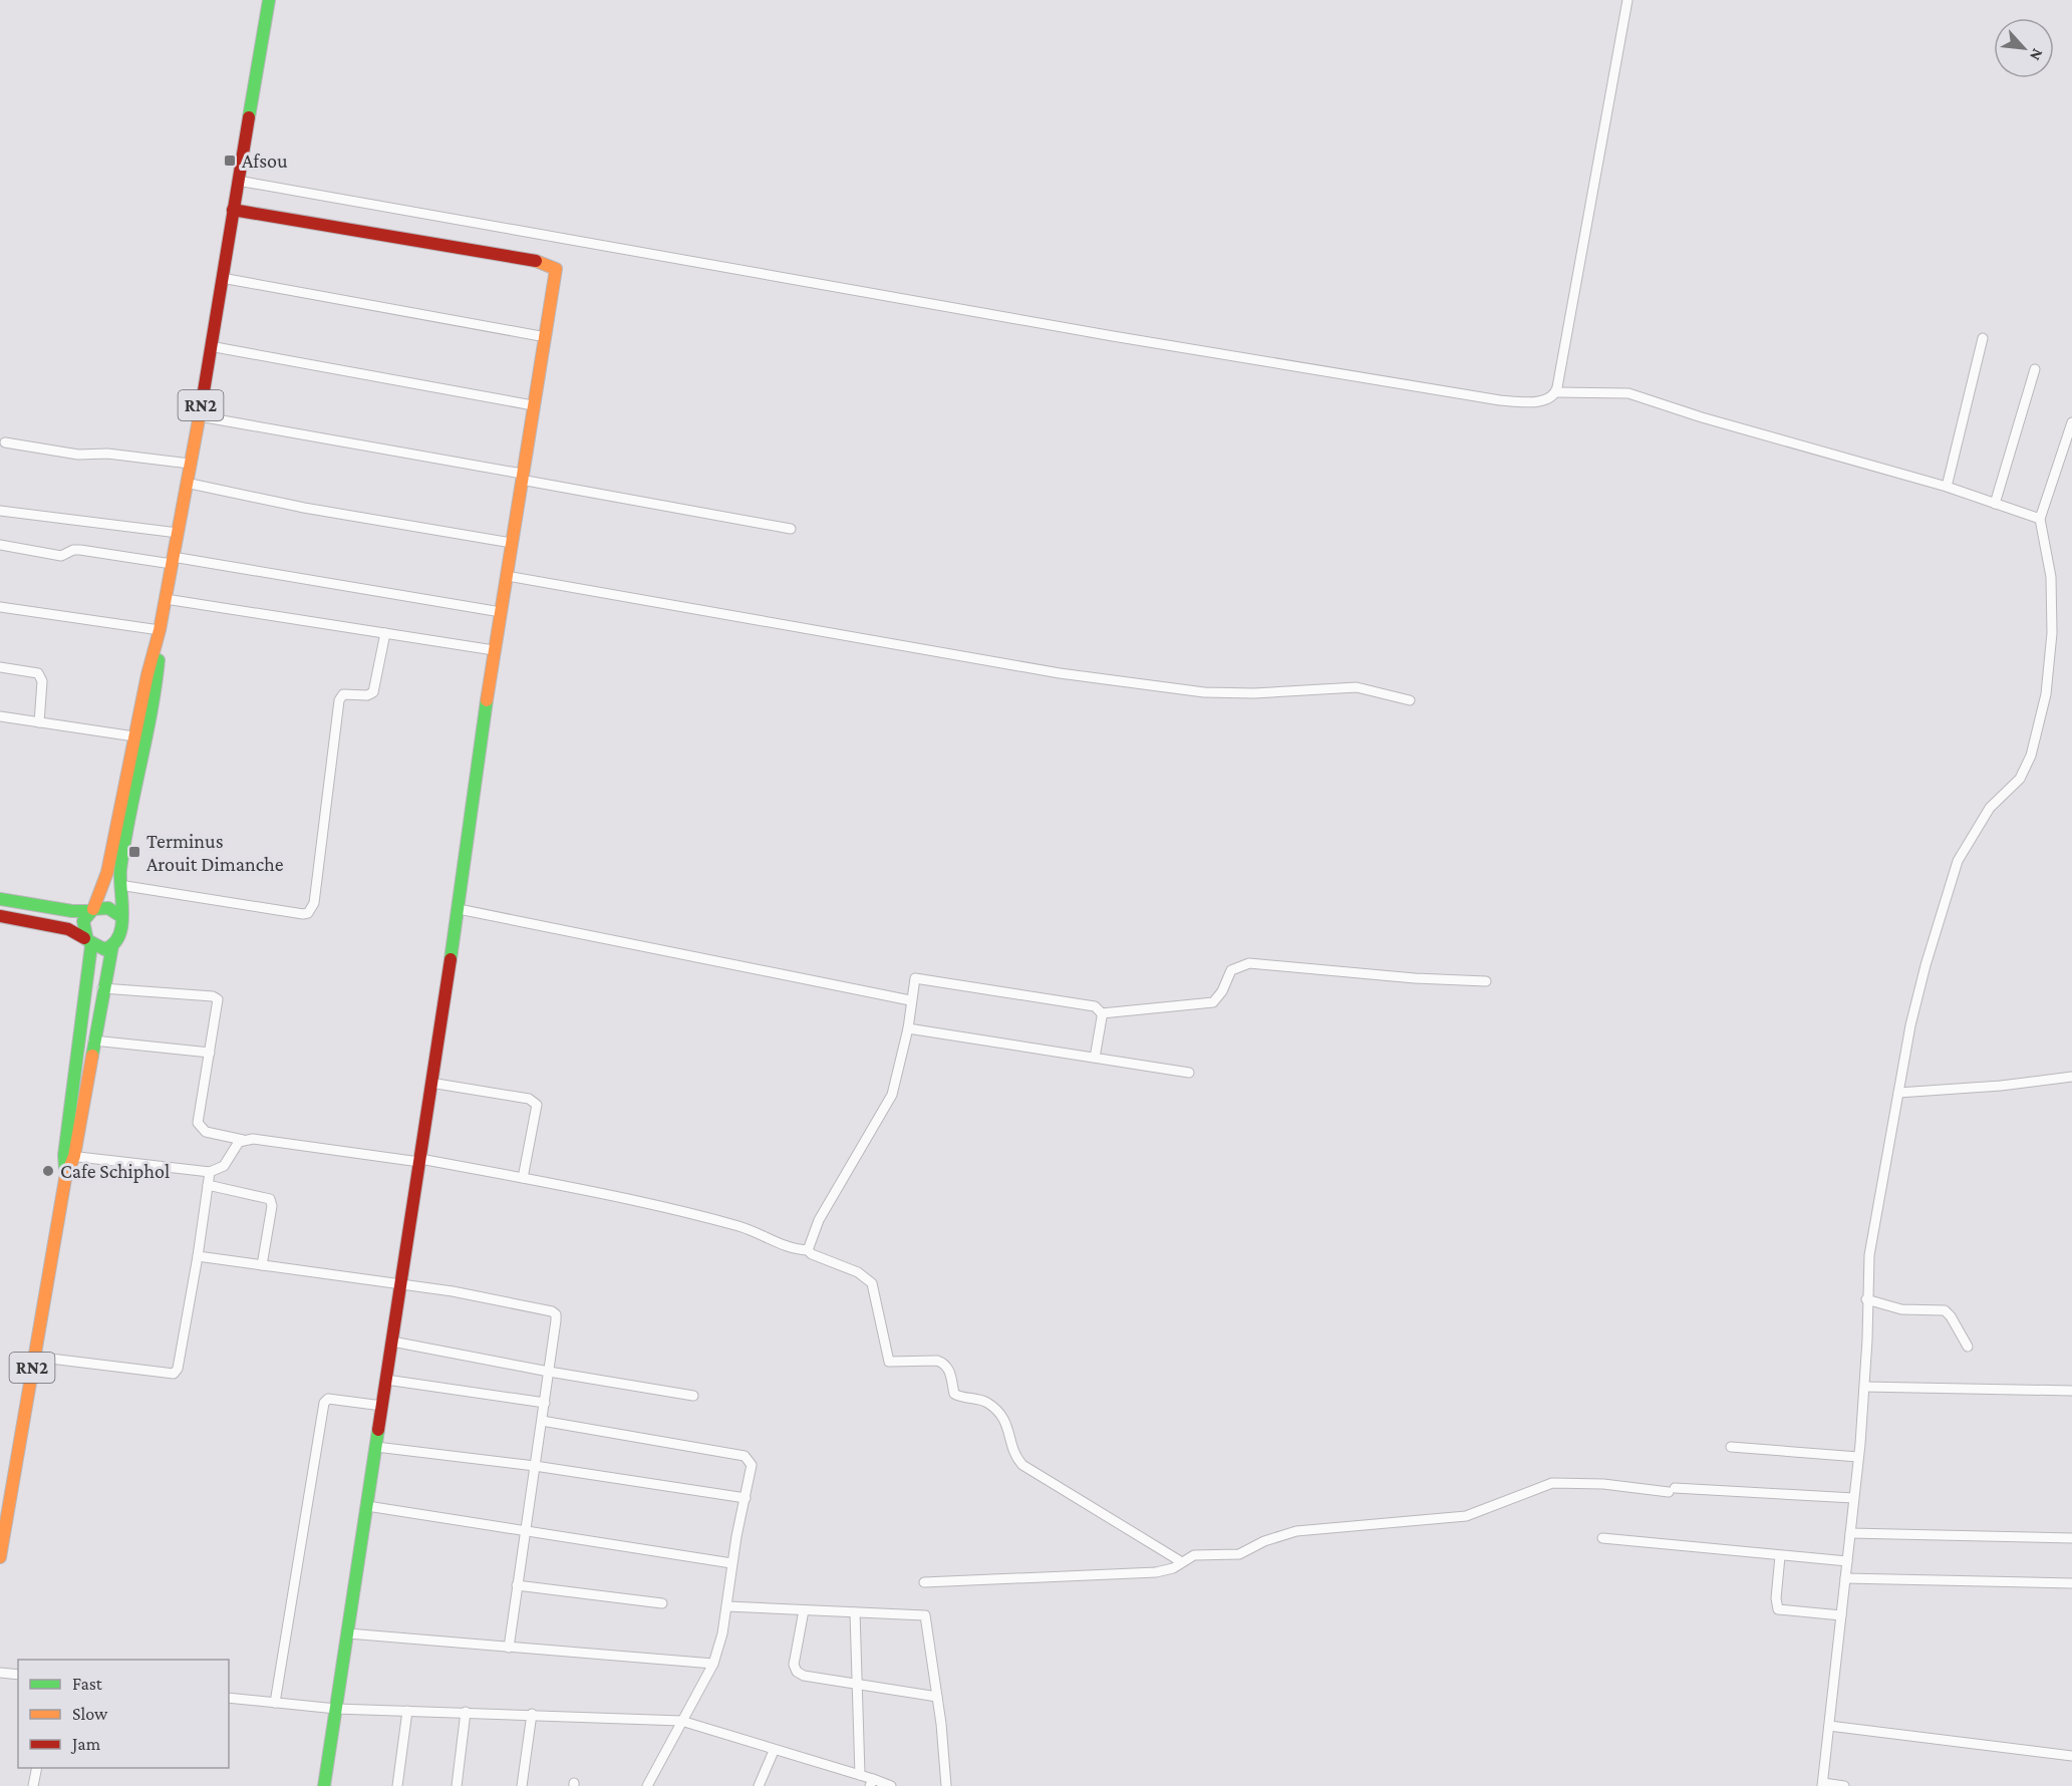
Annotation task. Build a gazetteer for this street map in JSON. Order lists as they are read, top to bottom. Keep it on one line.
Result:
{"streets":{"main road":["RN2"]},"places":{"transit":["Afsou","Terminus Arouit Dimanche"],"other":["Cafe Schiphol"]},"legend":["Fast","Slow","Jam"],"north":"bottom right"}
